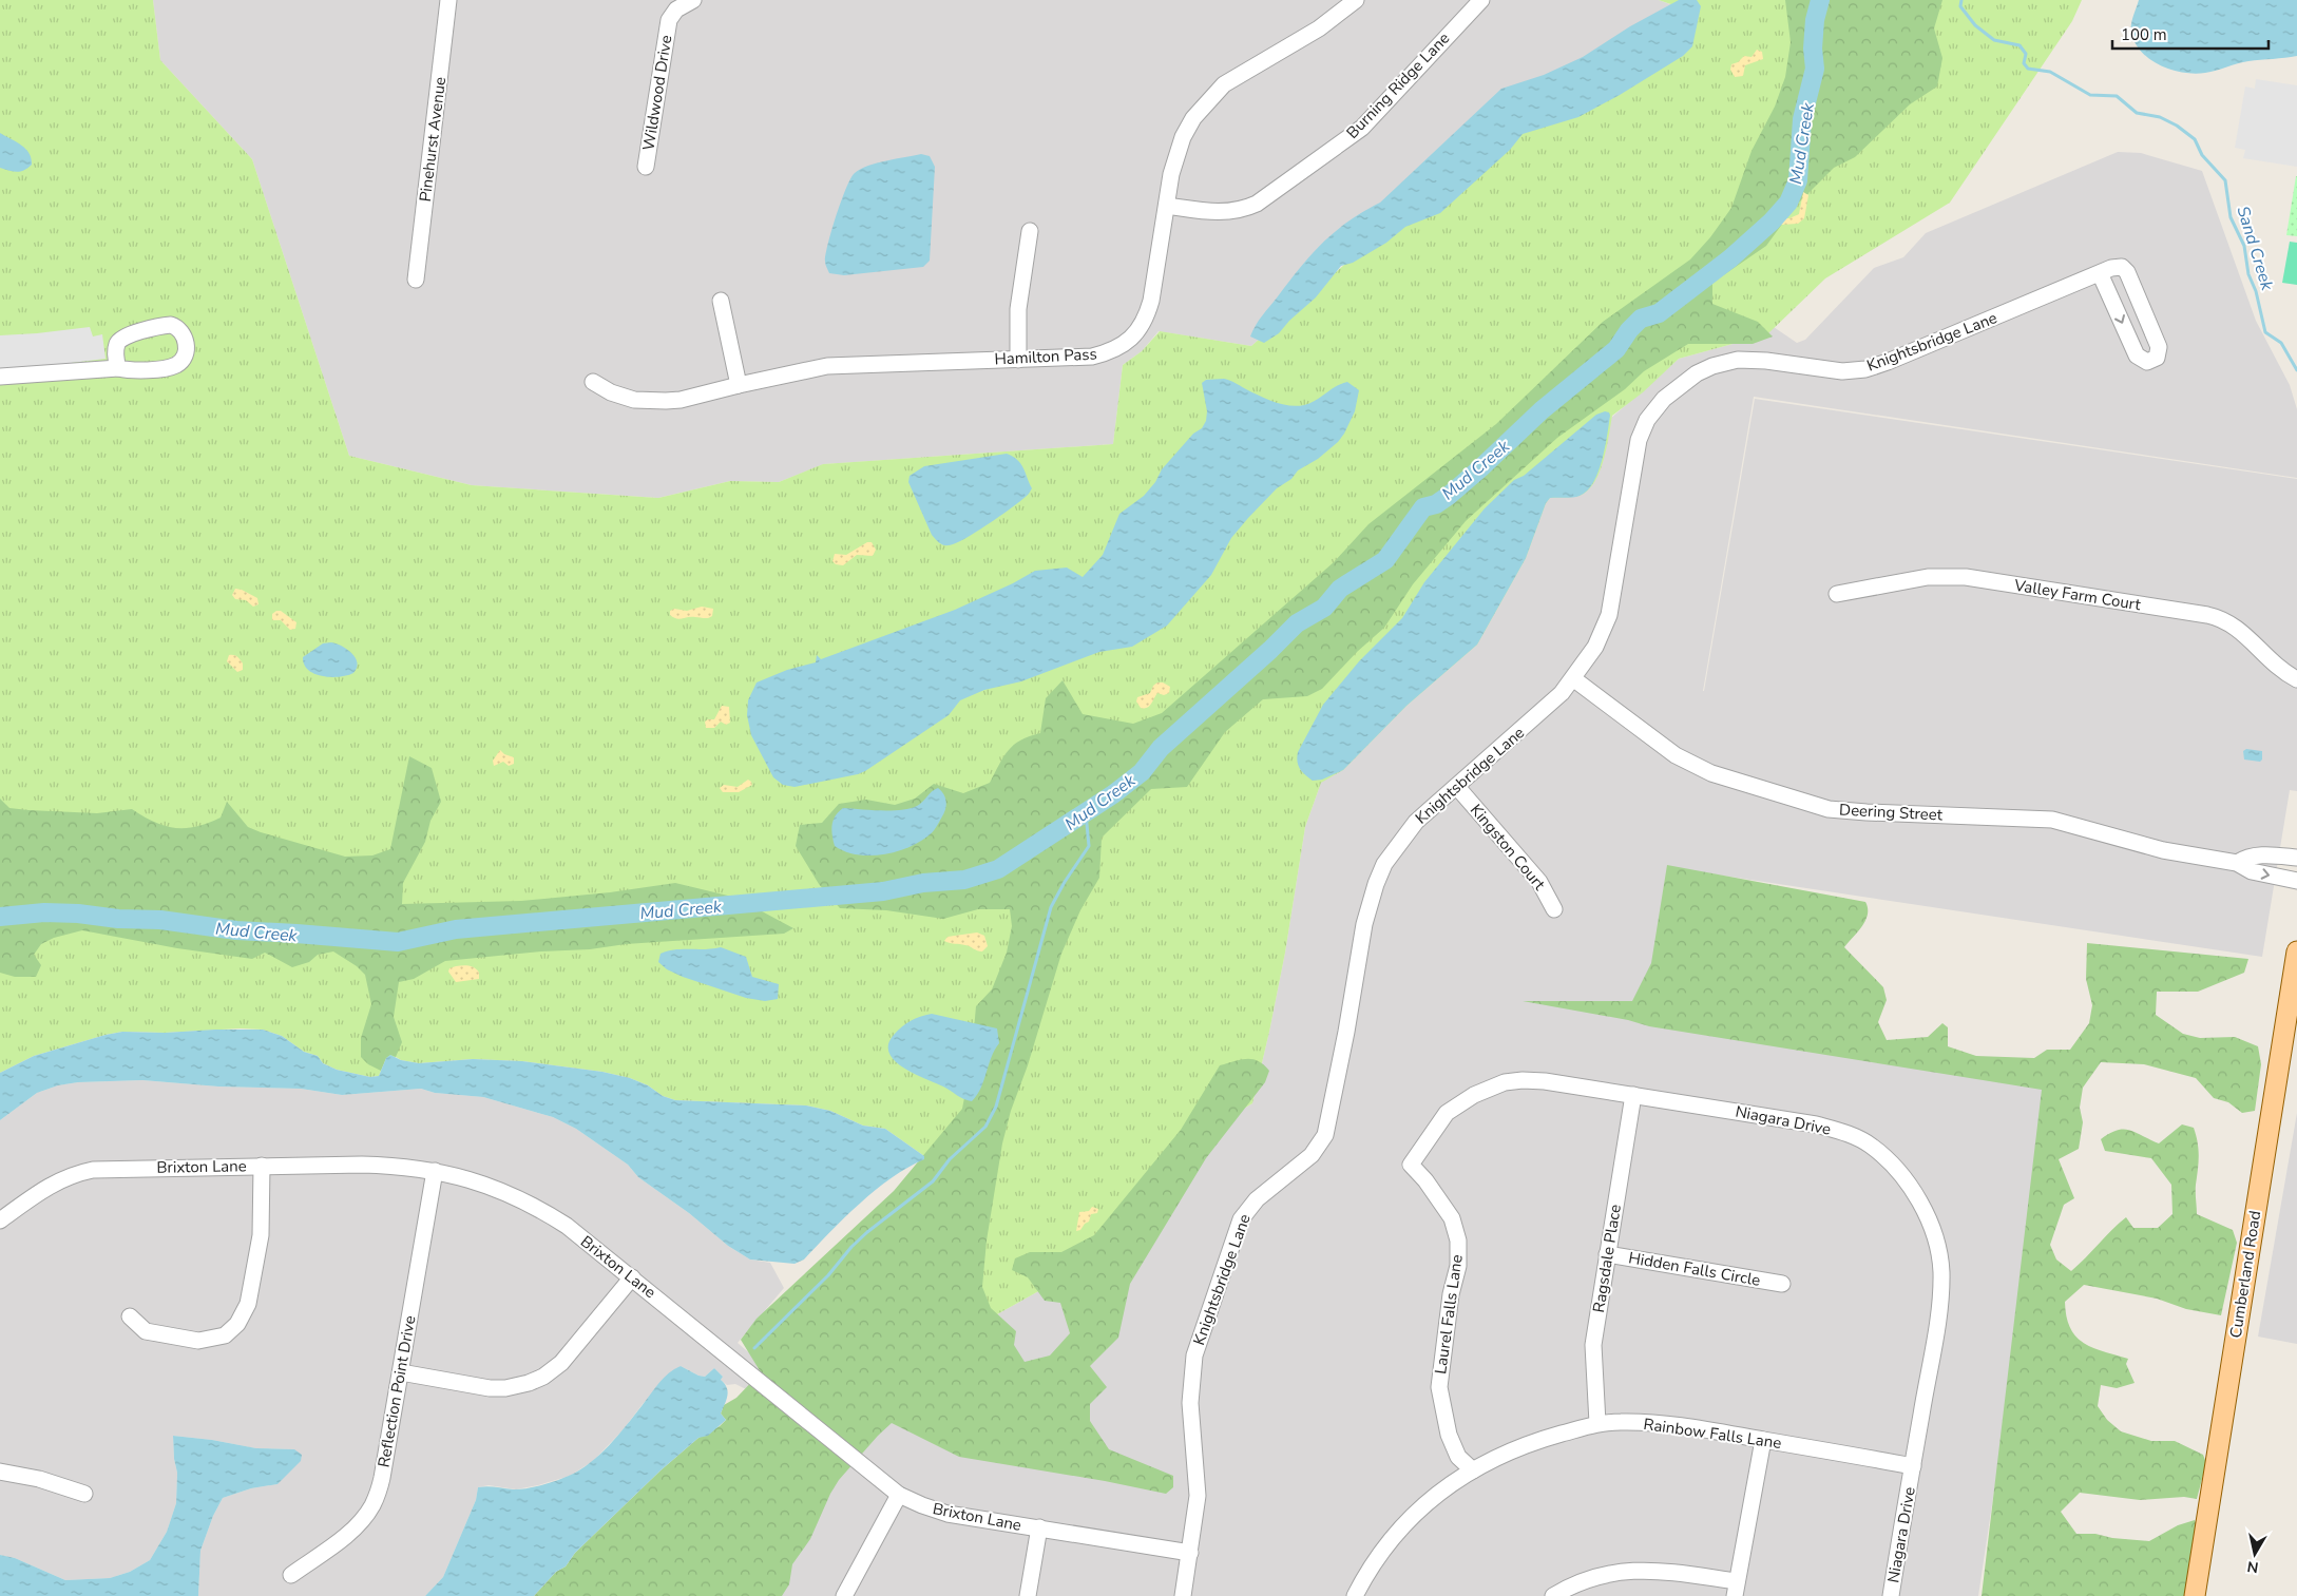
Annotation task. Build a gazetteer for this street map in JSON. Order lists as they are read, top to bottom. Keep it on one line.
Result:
{"streets":{"main road":["Cumberland Road"],"street":["Burning Ridge Lane","Wildwood Drive","Pinehurst Avenue","Knightsbridge Lane","Hamilton Pass","Valley Farm Court","Deering Street","Kingston Court","Niagara Drive","Brixton Lane","Ragsdale Place","Hidden Falls Circle","Laurel Falls Lane","Reflection Point Drive","Rainbow Falls Lane"]},"crossings":[["Burning Ridge Lane","Hamilton Pass"],["Knightsbridge Lane","Deering Street"],["Knightsbridge Lane","Kingston Court"],["Knightsbridge Lane","Brixton Lane"],["Niagara Drive","Ragsdale Place"],["Niagara Drive","Laurel Falls Lane"],["Niagara Drive","Rainbow Falls Lane"],["Brixton Lane","Reflection Point Drive"],["Ragsdale Place","Hidden Falls Circle"],["Ragsdale Place","Rainbow Falls Lane"],["Laurel Falls Lane","Rainbow Falls Lane"]],"water":["Mud Creek","Sand Creek"],"scale_bar":"100 m","north":"bottom"}
